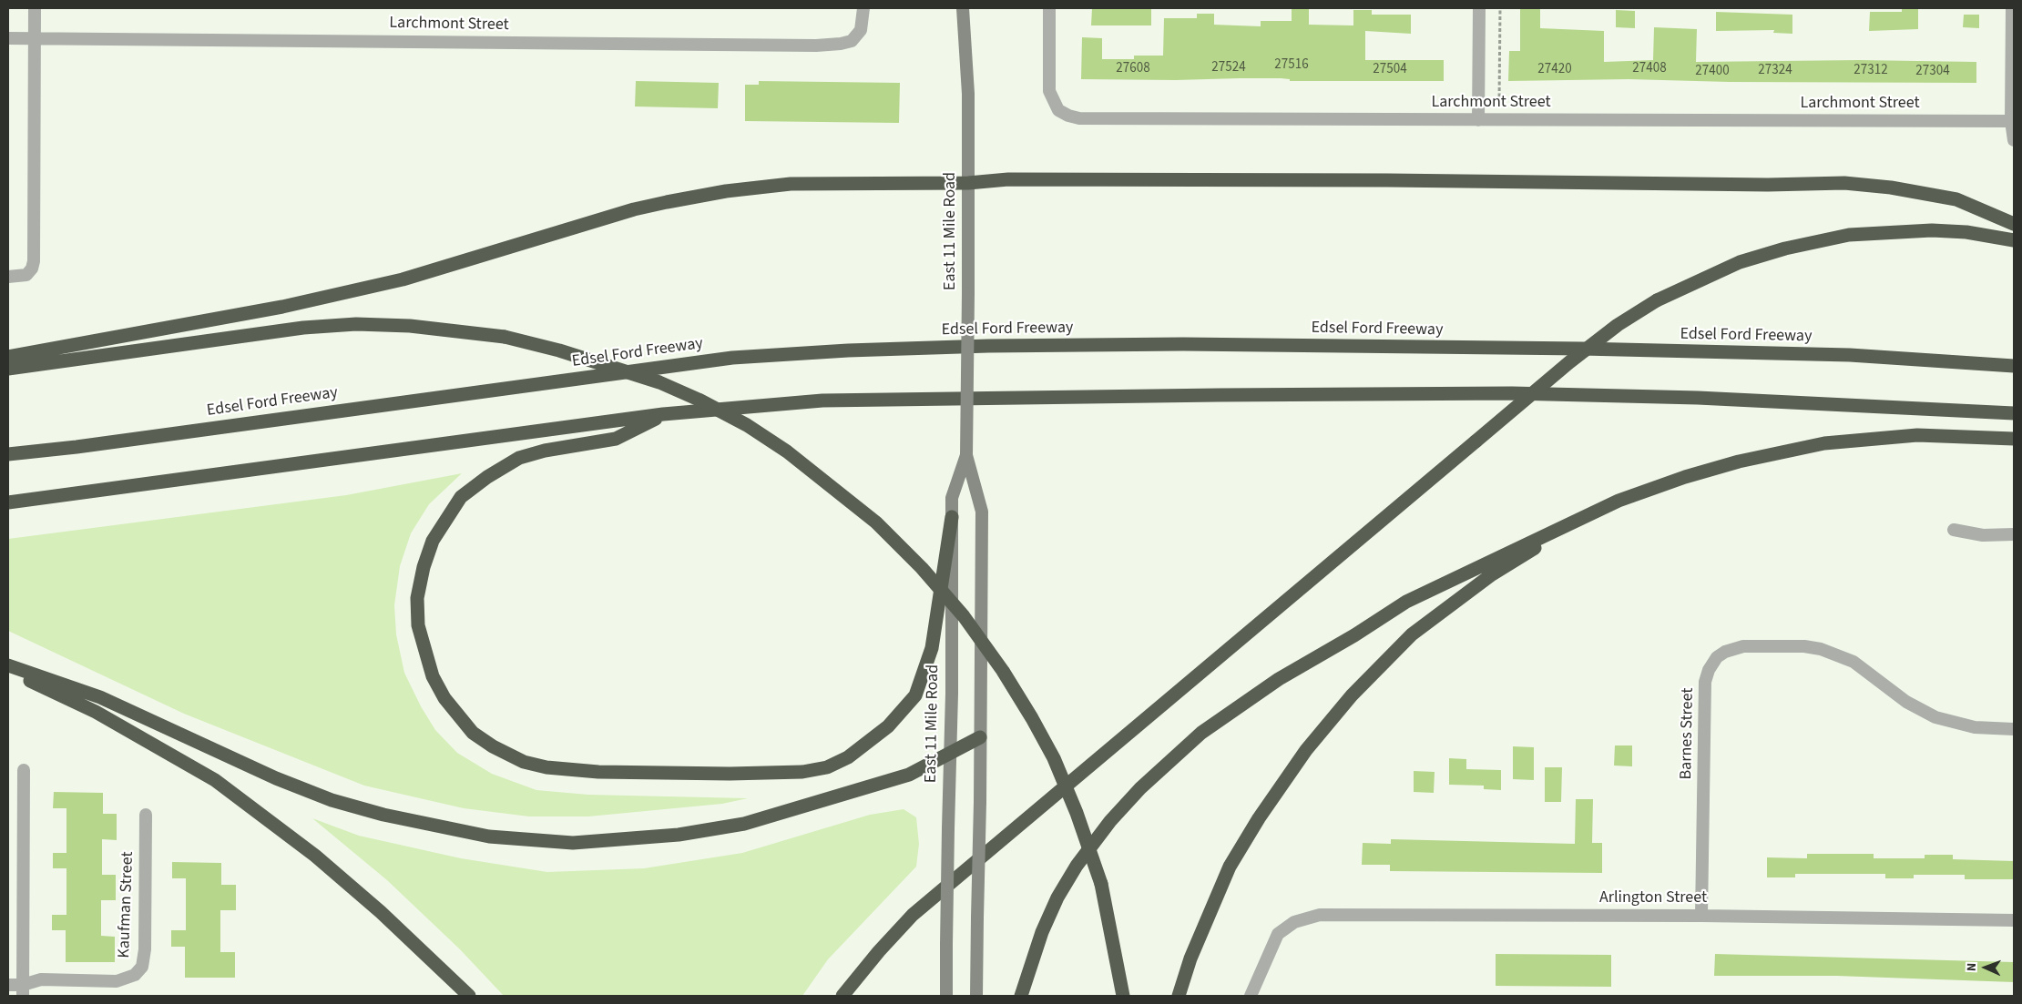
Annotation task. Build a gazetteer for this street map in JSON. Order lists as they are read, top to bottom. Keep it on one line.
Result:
{"streets":{"highway":["Edsel Ford Freeway"],"main road":["East 11 Mile Road"],"street":["Larchmont Street","Barnes Street","Arlington Street","Kaufman Street"]},"crossings":[["Barnes Street","Arlington Street"]],"house_numbers":["27516","27524","27608","27408","27504","27420","27324","27312","27400","27304"],"north":"left"}
